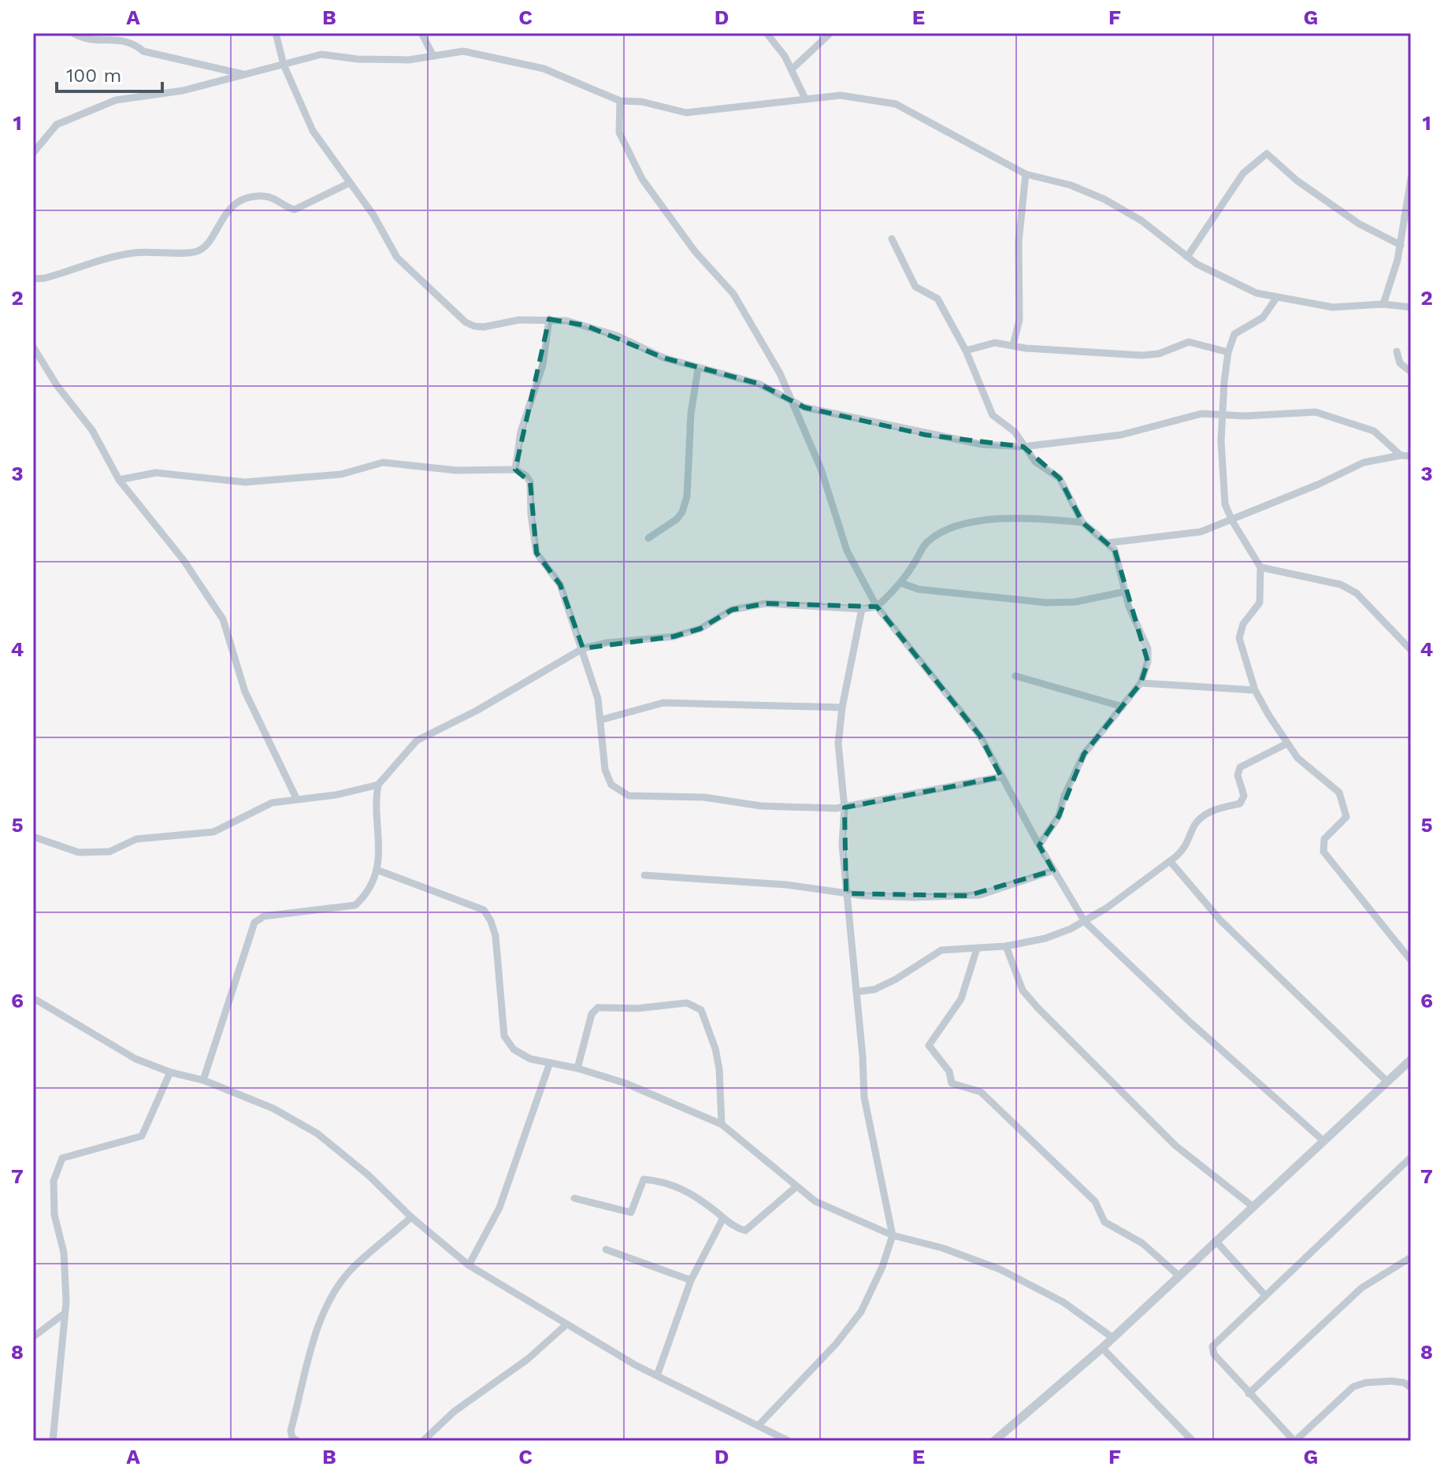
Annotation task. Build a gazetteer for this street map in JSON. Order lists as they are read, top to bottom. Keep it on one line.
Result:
{"scale_bar":"100 m","grid":{"columns":["A","B","C","D","E","F","G"],"rows":["1","2","3","4","5","6","7","8"]}}
